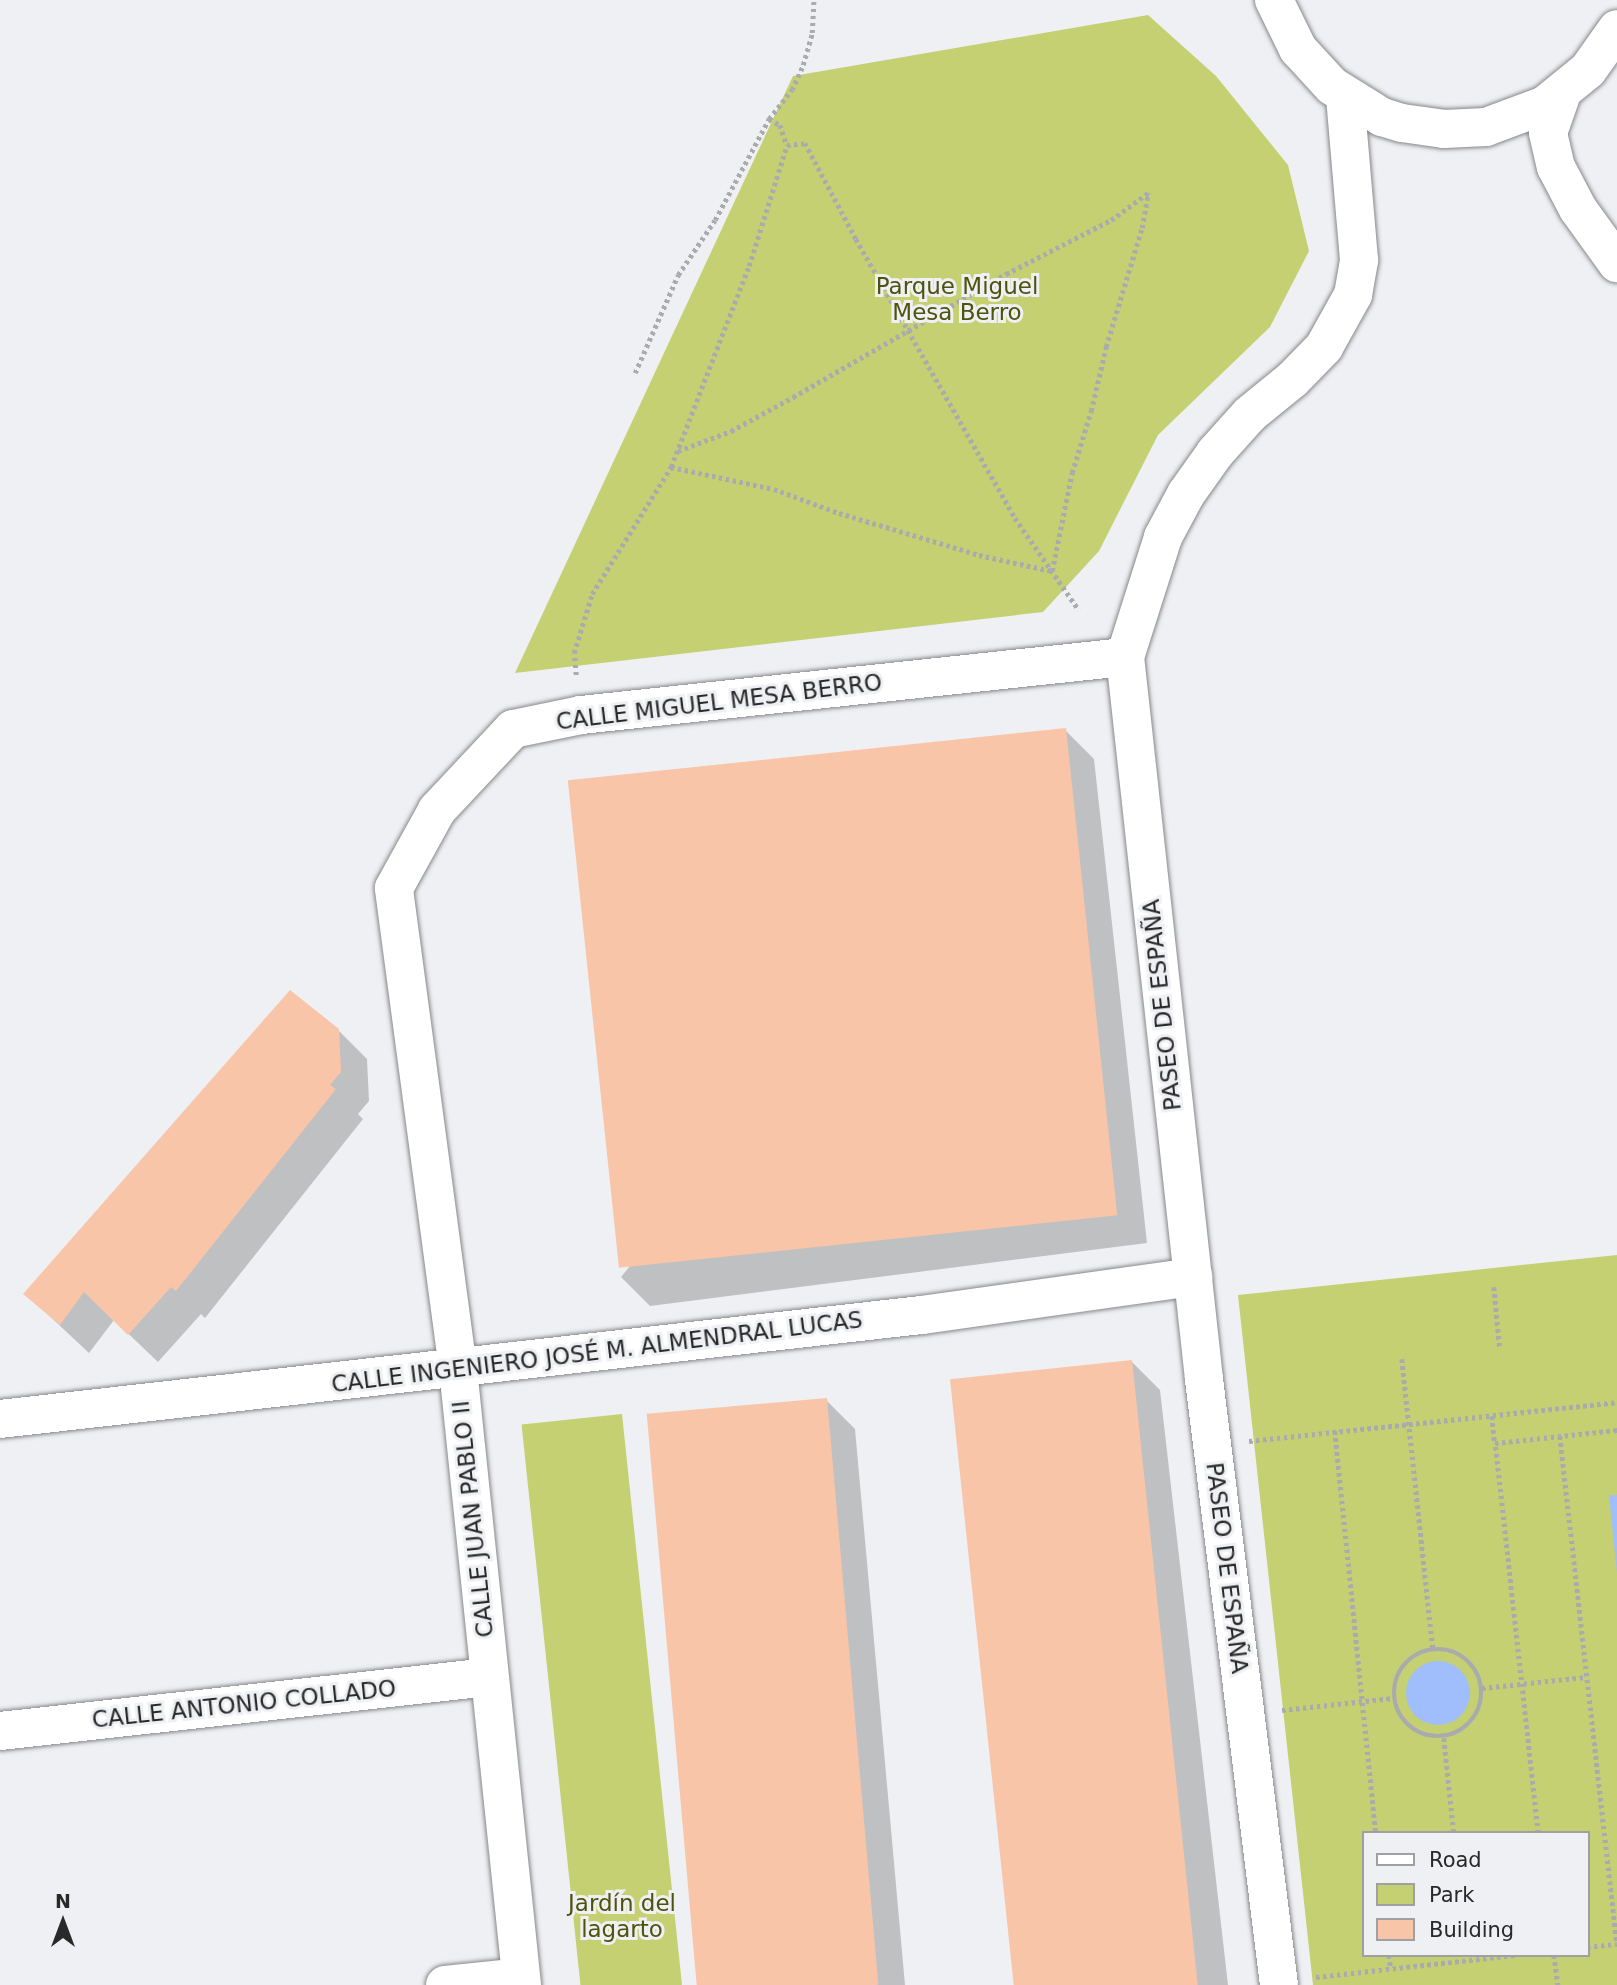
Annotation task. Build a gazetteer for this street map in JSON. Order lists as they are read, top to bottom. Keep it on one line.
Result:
{"streets":{"street":["CALLE MIGUEL MESA BERRO","PASEO DE ESPAÑA","CALLE INGENIERO JOSÉ M. ALMENDRAL LUCAS","CALLE JUAN PABLO II","CALLE ANTONIO COLLADO"]},"crossings":[["CALLE MIGUEL MESA BERRO","PASEO DE ESPAÑA"],["CALLE MIGUEL MESA BERRO","CALLE JUAN PABLO II"],["PASEO DE ESPAÑA","CALLE INGENIERO JOSÉ M. ALMENDRAL LUCAS"],["CALLE INGENIERO JOSÉ M. ALMENDRAL LUCAS","CALLE JUAN PABLO II"],["CALLE JUAN PABLO II","CALLE ANTONIO COLLADO"]],"parks":["Parque Miguel Mesa Berro","Jardín del lagarto"],"legend":["Road","Park","Building"],"north":"top"}
